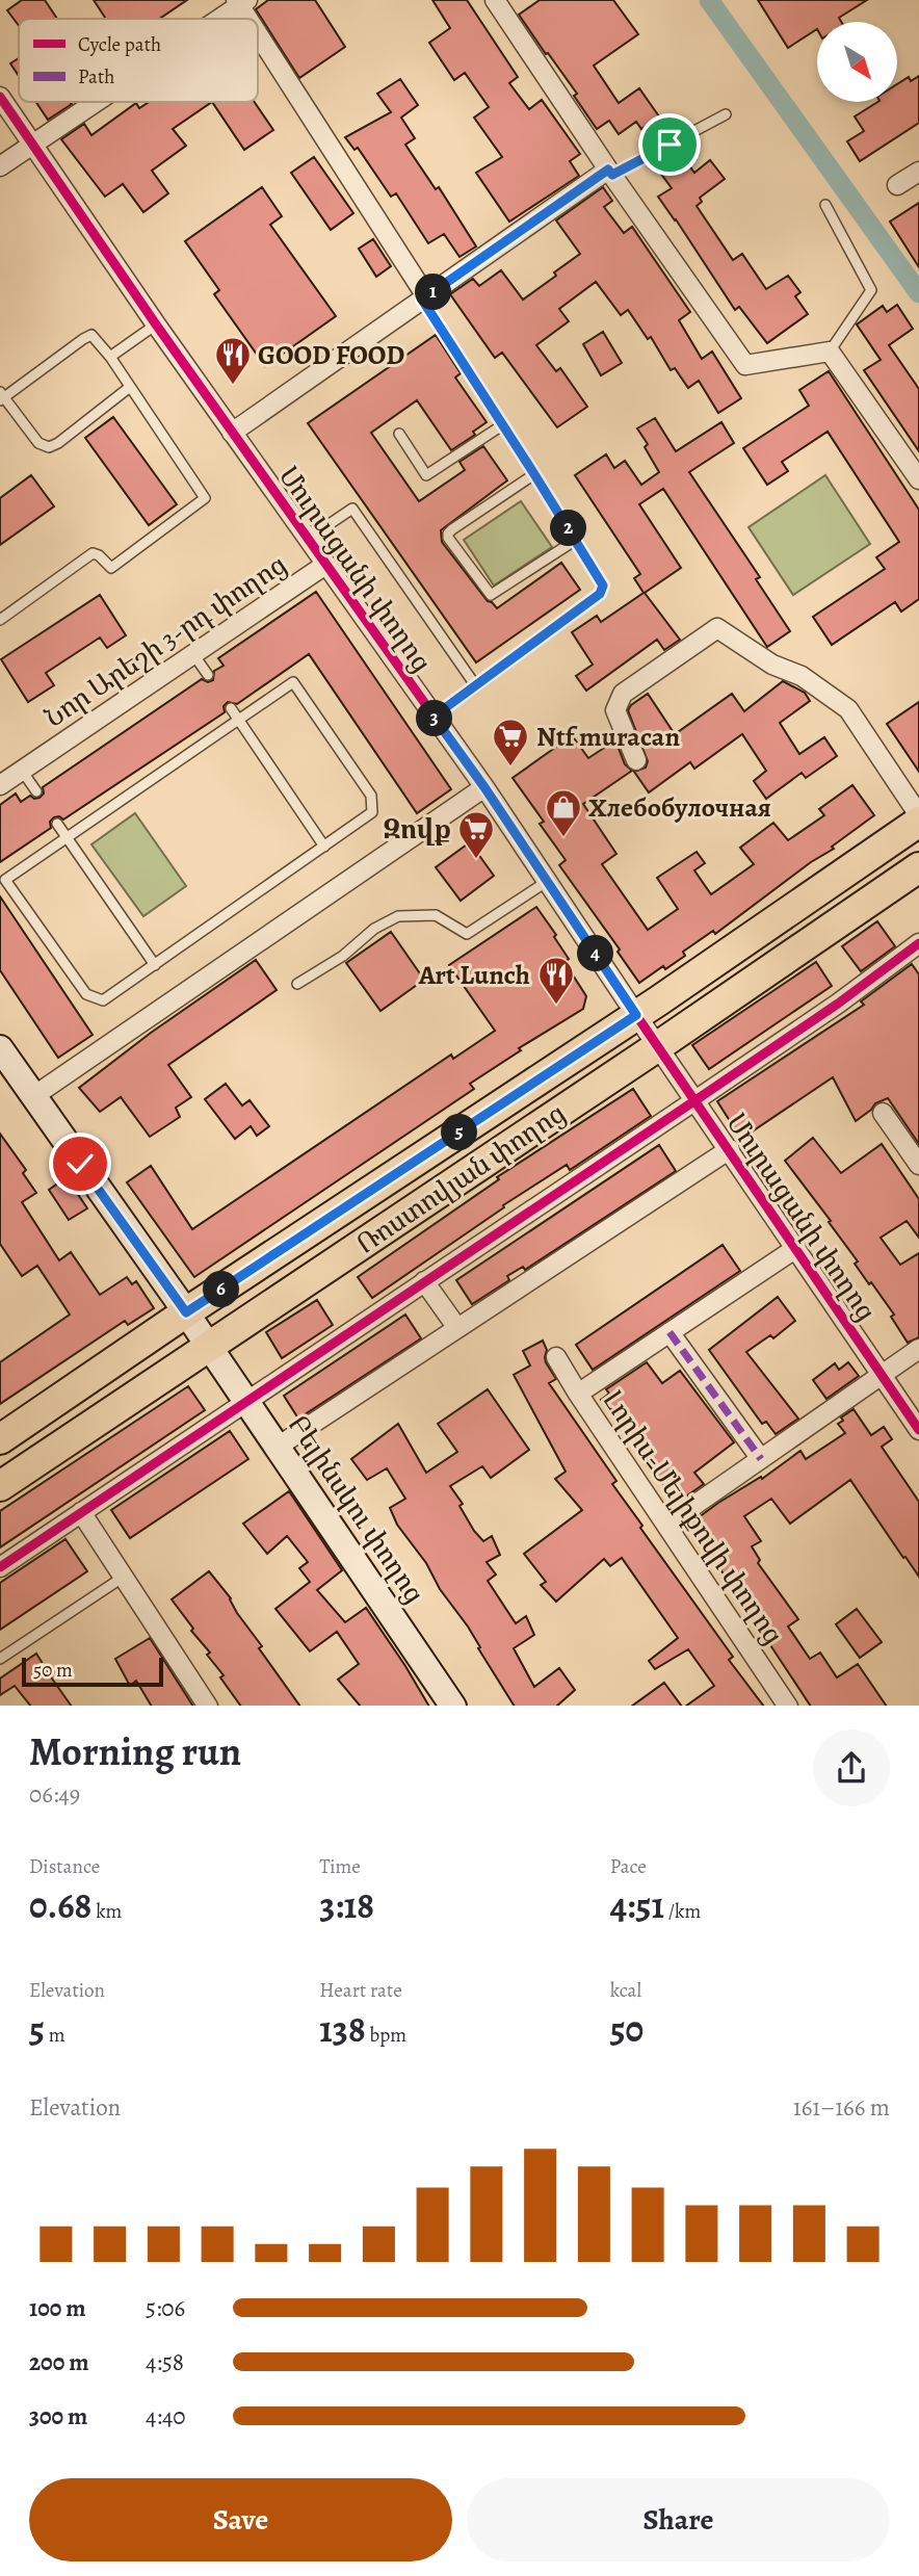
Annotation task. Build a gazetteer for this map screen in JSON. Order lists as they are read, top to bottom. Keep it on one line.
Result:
{"streets":{"main road":["Ռոստովյան փողոց","Բելինսկու փողոց"],"street":["Մուրացանի փողոց","Նոր Արեշի 3-րդ փողոց","Լորիս-Մելիքովի փողոց"]},"crossings":[["Մուրացանի փողոց","Նոր Արեշի 3-րդ փողոց"],["Մուրացանի փողոց","Ռոստովյան փողոց"],["Ռոստովյան փողոց","Բելինսկու փողոց"]],"places":{"restaurant":["GOOD FOOD","Art Lunch"],"supermarket":["Ntf muracan","Զովք"],"shop":["Хлебобулочная"]},"legend":["Cycle path","Path"],"scale_bar":"50 m","north":"bottom right","page":{"pins":["1","2","3","4","5","6"],"scale":"50 m","heading":["Morning run","06:49"],"stats":[["Distance","0.68 km"],["Time","3:18"],["Pace","4:51 /km"],["Elevation","5 m"],["Heart rate","138 bpm"],["kcal","50"]],"chart":["Elevation","161–166 m"],"list":[{"name":"100 m","note":"5:06"},{"name":"200 m","note":"4:58"},{"name":"300 m","note":"4:40"}],"buttons":["Save","Share"]}}
